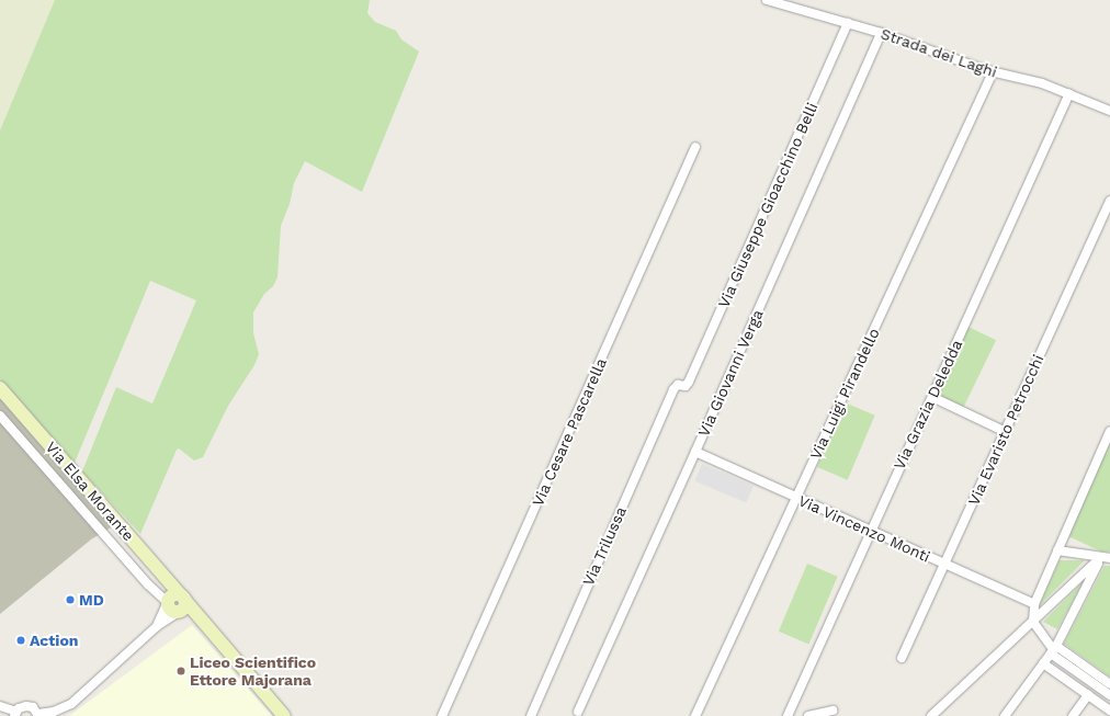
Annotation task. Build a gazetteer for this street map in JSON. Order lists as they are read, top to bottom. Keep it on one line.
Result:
{"streets":{"street":["Strada dei Laghi","Via Giuseppe Gioacchino Belli","Via Giovanni Verga","Via Luigi Pirandello","Via Grazia Deledda","Via Evaristo Petrocchi","Via Cesare Pascarella","Via Elsa Morante","Via Vincenzo Monti","Via Trilussa"]},"crossings":[["Strada dei Laghi","Via Giuseppe Gioacchino Belli"],["Strada dei Laghi","Via Giovanni Verga"],["Strada dei Laghi","Via Luigi Pirandello"],["Strada dei Laghi","Via Grazia Deledda"],["Via Giuseppe Gioacchino Belli","Via Trilussa"],["Via Giovanni Verga","Via Vincenzo Monti"],["Via Luigi Pirandello","Via Vincenzo Monti"],["Via Grazia Deledda","Via Vincenzo Monti"],["Via Evaristo Petrocchi","Via Vincenzo Monti"]],"places":["MD","Action","Liceo Scientifico Ettore Majorana"]}
